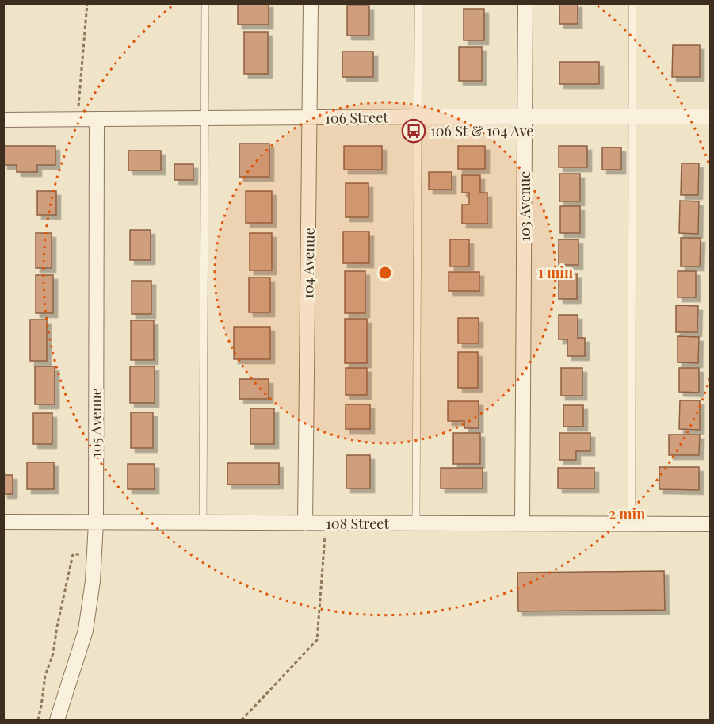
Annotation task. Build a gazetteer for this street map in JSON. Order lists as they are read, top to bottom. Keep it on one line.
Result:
{"streets":{"street":["106 Street","103 Avenue","104 Avenue","105 Avenue","108 Street"]},"crossings":[["106 Street","103 Avenue"],["106 Street","104 Avenue"],["106 Street","105 Avenue"],["103 Avenue","108 Street"],["104 Avenue","108 Street"],["105 Avenue","108 Street"]],"places":{"bus stop":["106 St & 104 Ave"]},"rings":["1 min","2 min"]}
